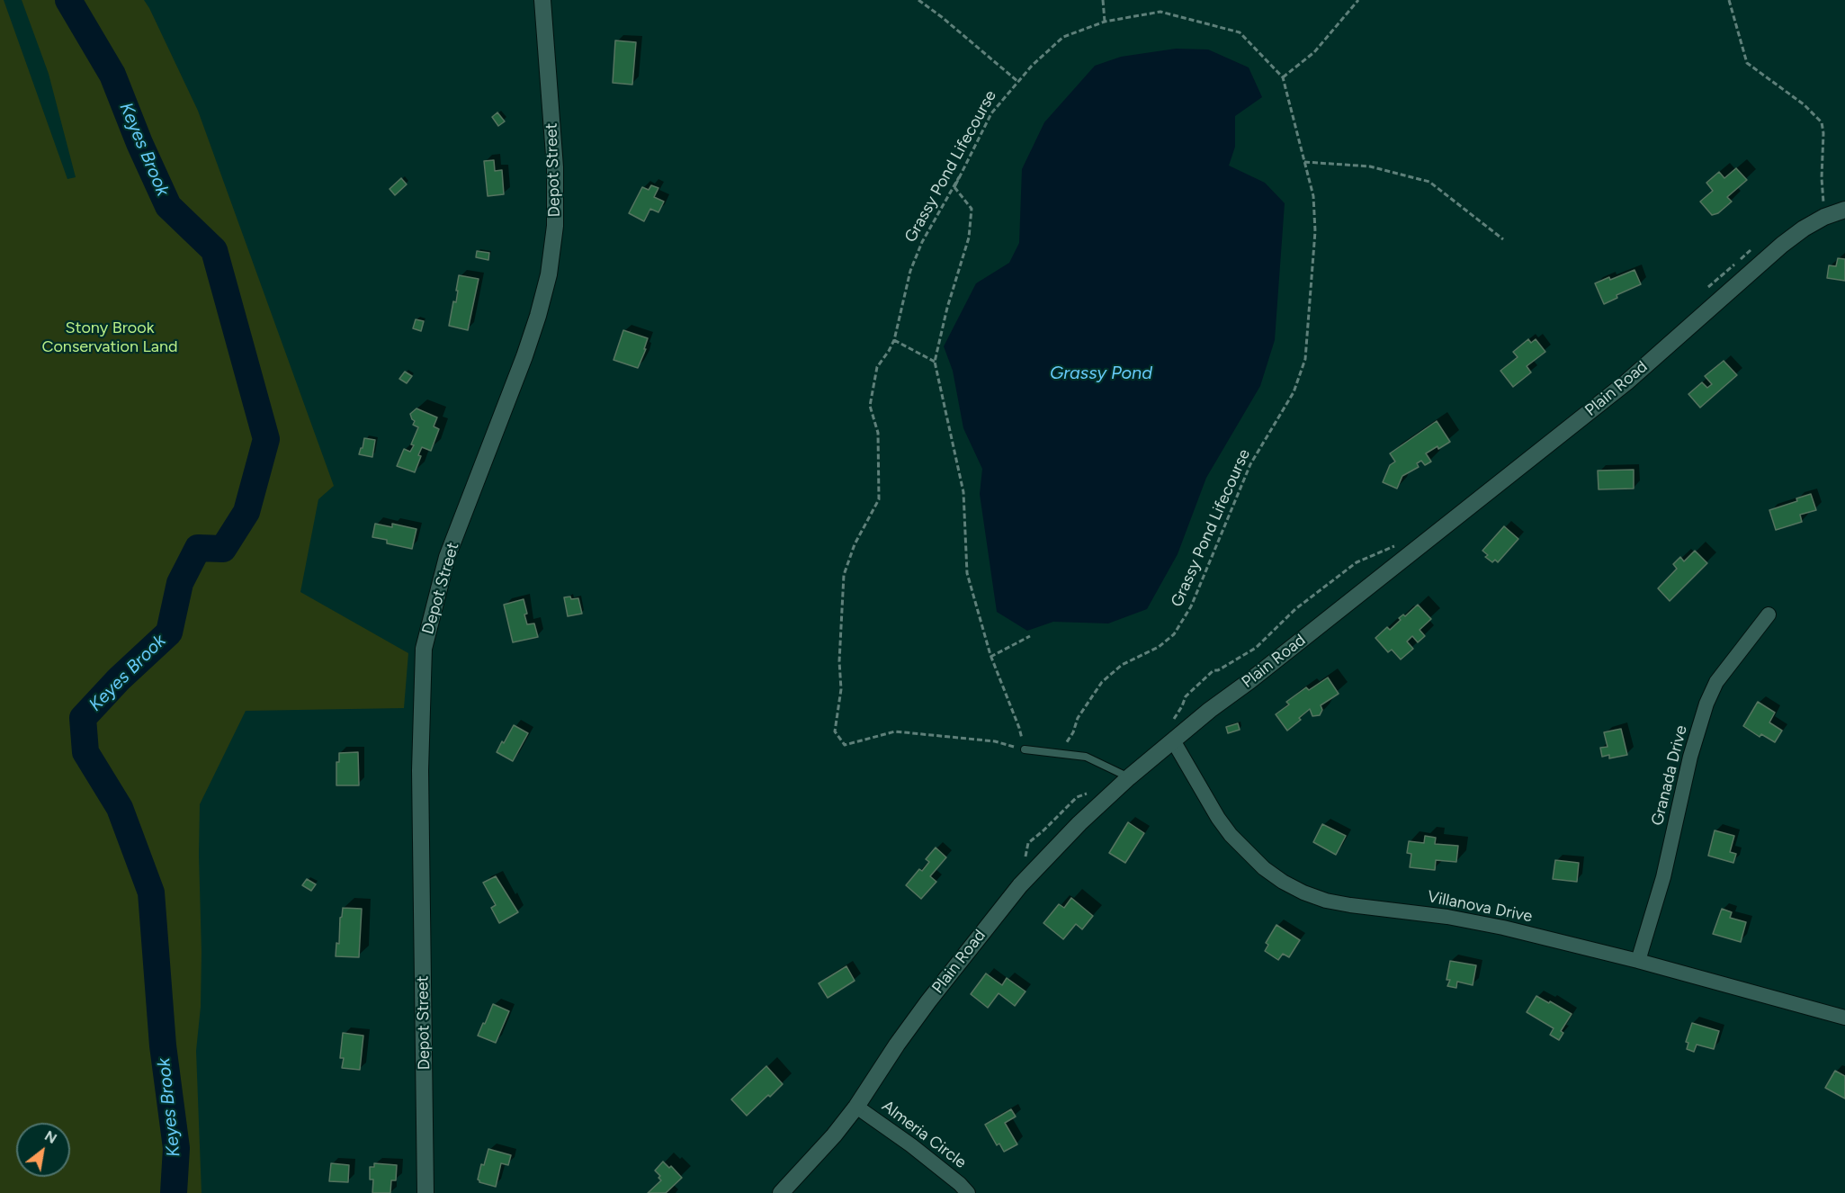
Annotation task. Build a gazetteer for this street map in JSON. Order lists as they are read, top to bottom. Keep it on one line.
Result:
{"streets":{"main road":["Depot Street","Plain Road"],"street":["Granada Drive","Villanova Drive","Almeria Circle"],"path":["Grassy Pond Lifecourse"]},"crossings":[["Plain Road","Villanova Drive"],["Plain Road","Almeria Circle"],["Granada Drive","Villanova Drive"]],"water":["Keyes Brook","Grassy Pond"],"parks":["Stony Brook Conservation Land"],"north":"top right"}
